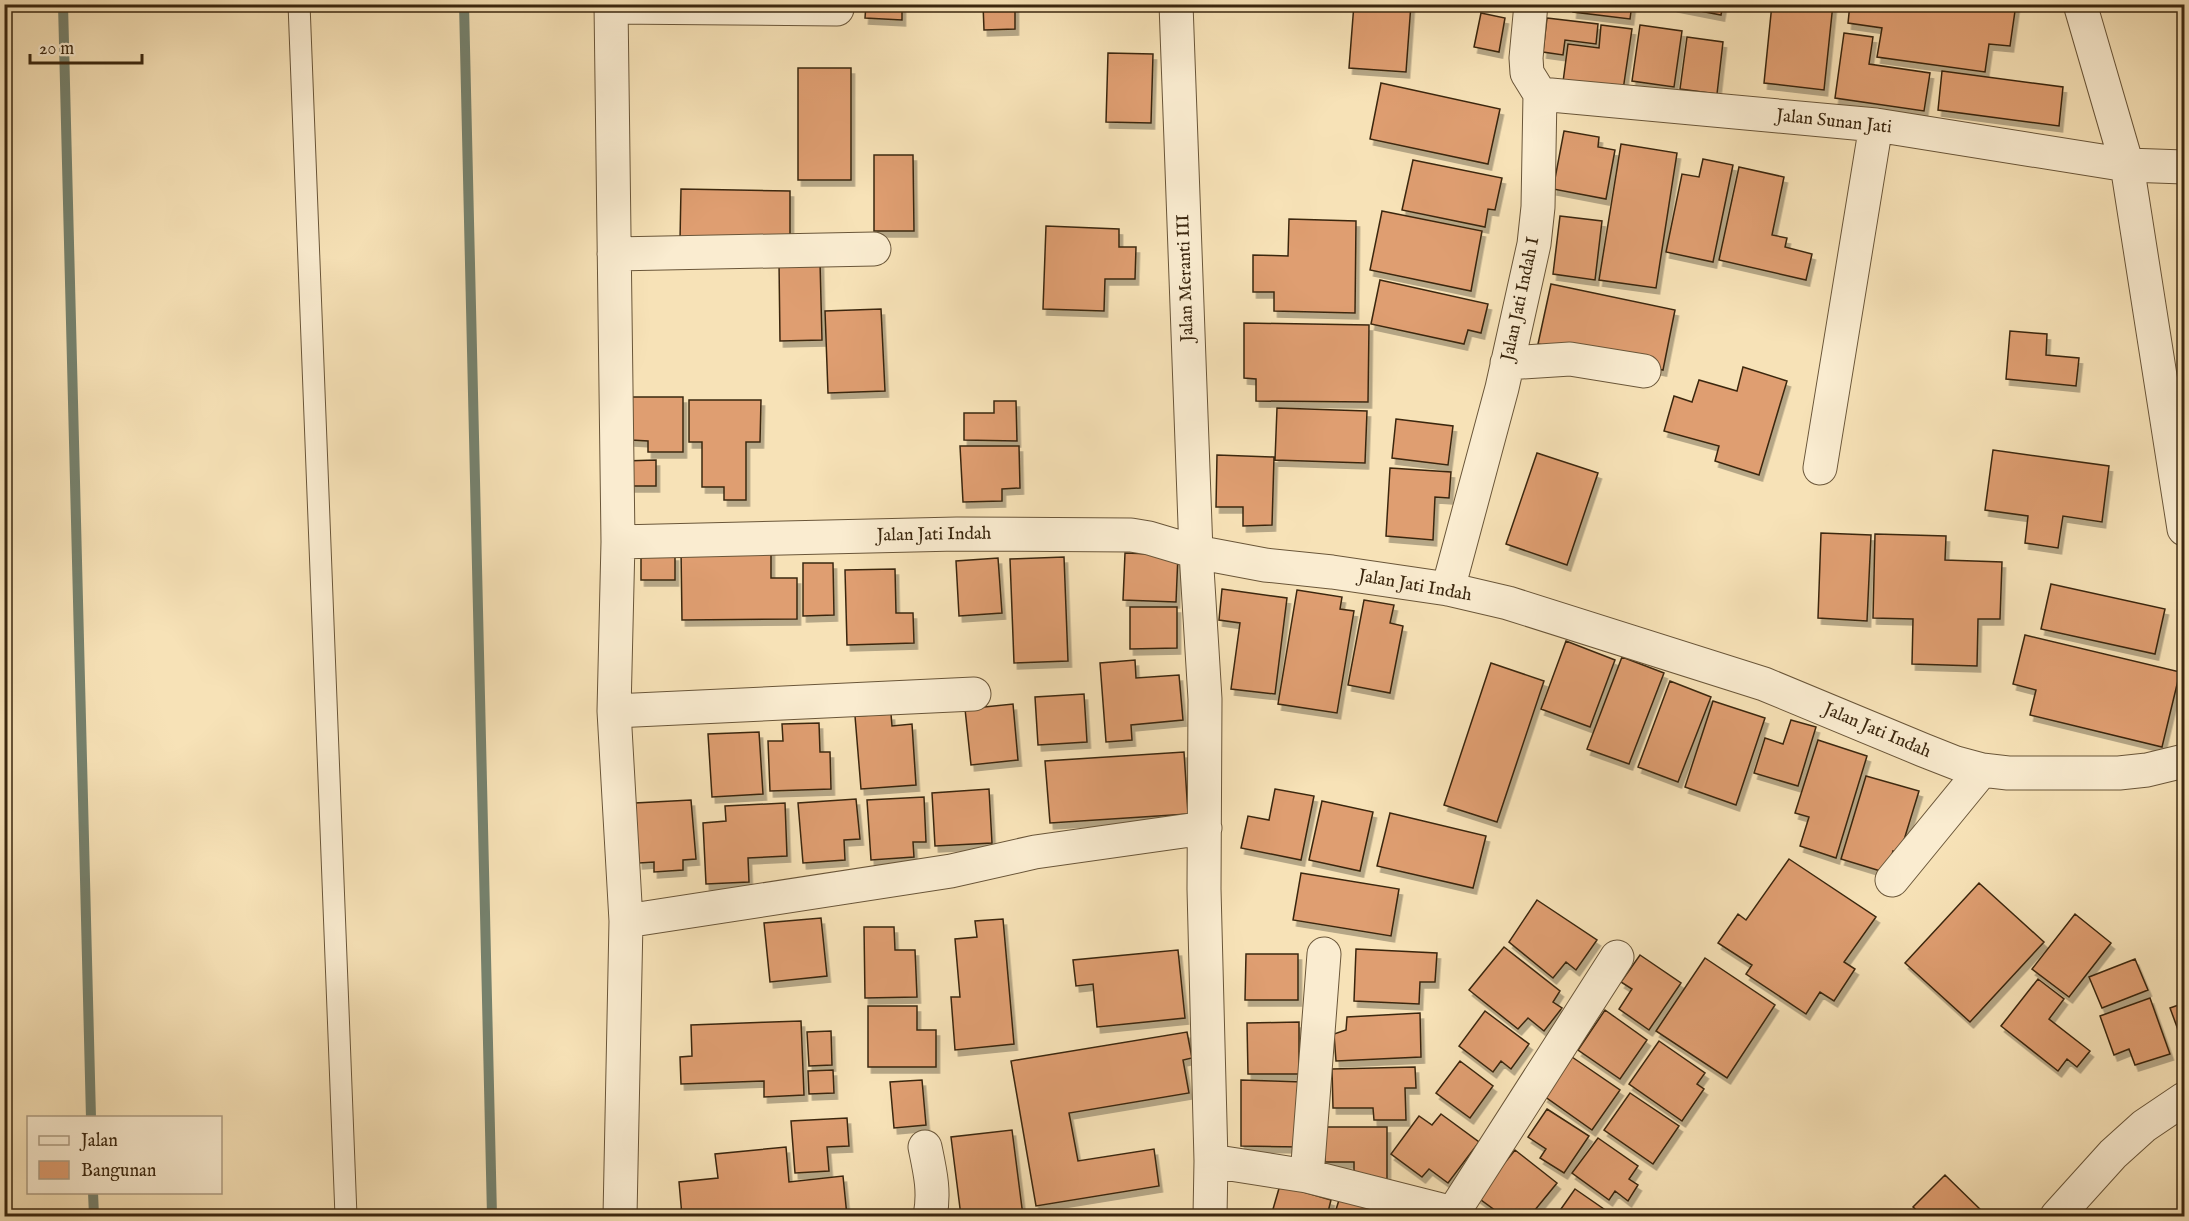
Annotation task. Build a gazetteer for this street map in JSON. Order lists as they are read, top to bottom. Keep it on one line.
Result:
{"streets":{"street":["Jalan Sunan Jati","Jalan Meranti III","Jalan Jati Indah I","Jalan Jati Indah"]},"crossings":[["Jalan Sunan Jati","Jalan Jati Indah I"],["Jalan Meranti III","Jalan Jati Indah"],["Jalan Jati Indah I","Jalan Jati Indah"]],"legend":["Jalan","Bangunan"],"scale_bar":"20 m"}
